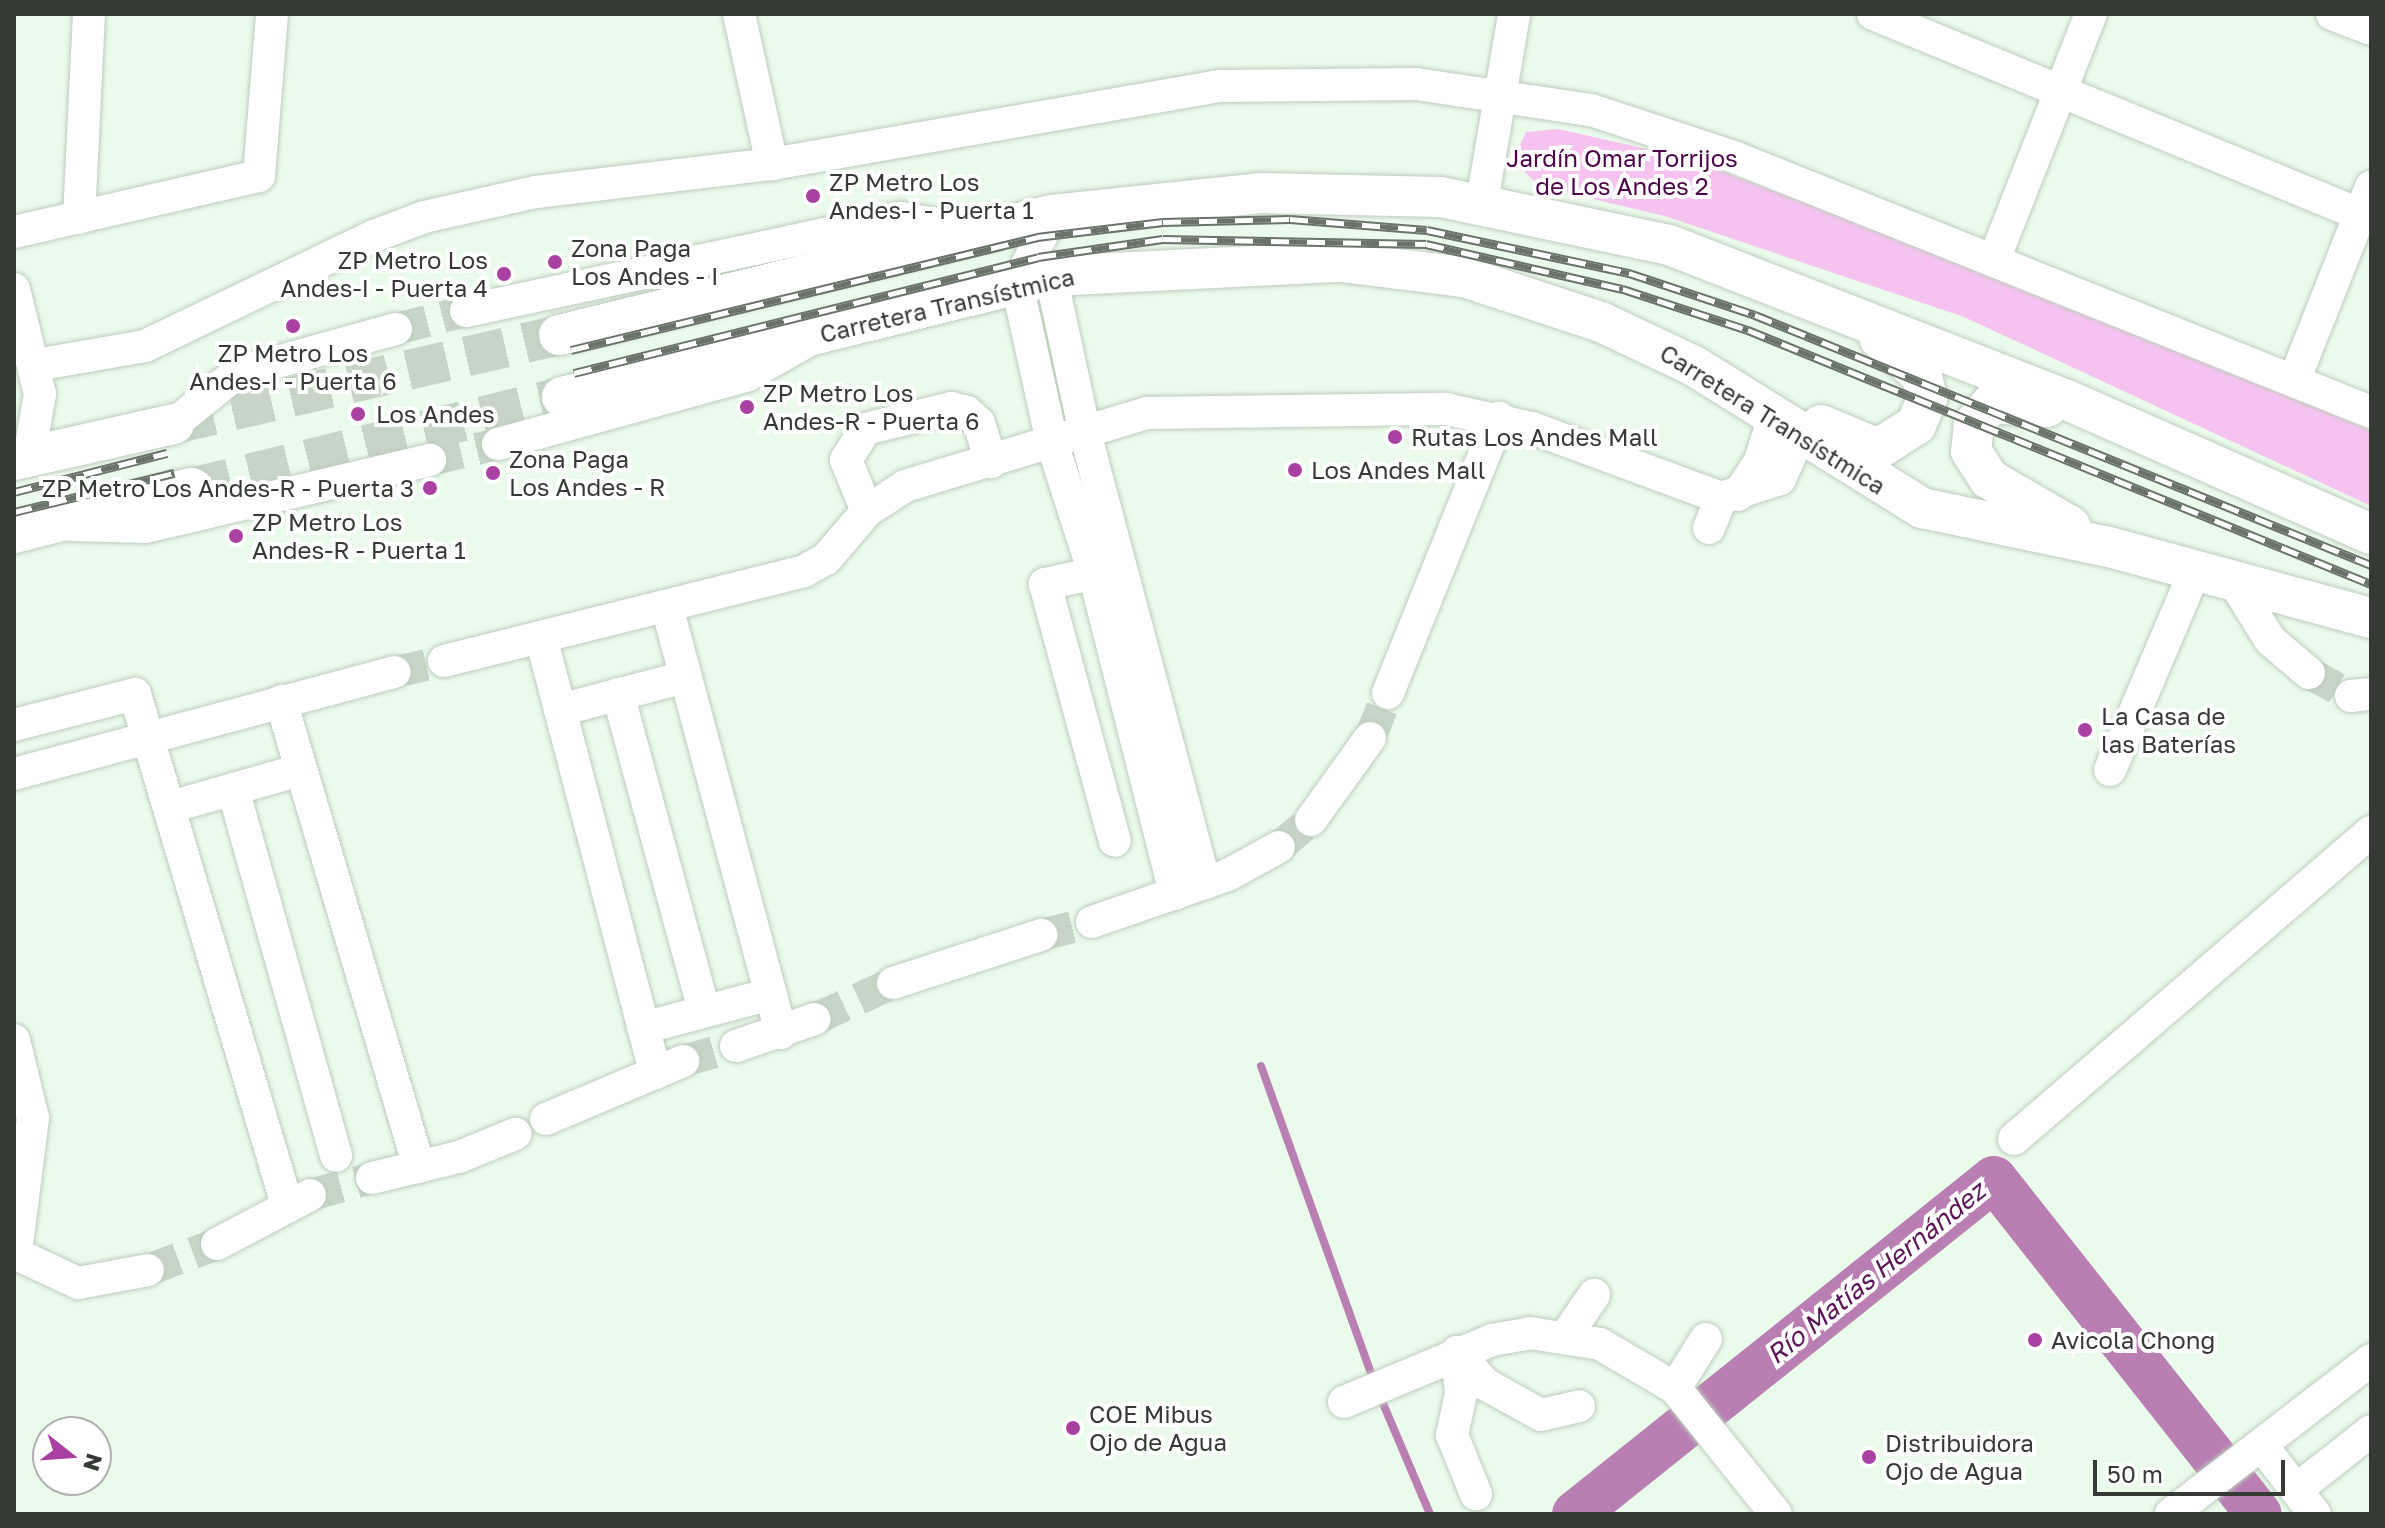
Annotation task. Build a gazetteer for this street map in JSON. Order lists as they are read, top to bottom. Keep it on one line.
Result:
{"streets":{"main road":["Carretera Transístmica"]},"water":["Río Matías Hernández"],"parks":["Jardín Omar Torrijos de Los Andes 2"],"places":["ZP Metro Los Andes-I - Puerta 1","Zona Paga Los Andes - I","ZP Metro Los Andes-I - Puerta 4","ZP Metro Los Andes-I - Puerta 6","ZP Metro Los Andes-R - Puerta 6","Los Andes","Rutas Los Andes Mall","Los Andes Mall","Zona Paga Los Andes - R","ZP Metro Los Andes-R - Puerta 3","ZP Metro Los Andes-R - Puerta 1","La Casa de las Baterías","Avicola Chong","COE Mibus Ojo de Agua","Distribuidora Ojo de Agua"],"scale_bar":"50 m","north":"right"}
